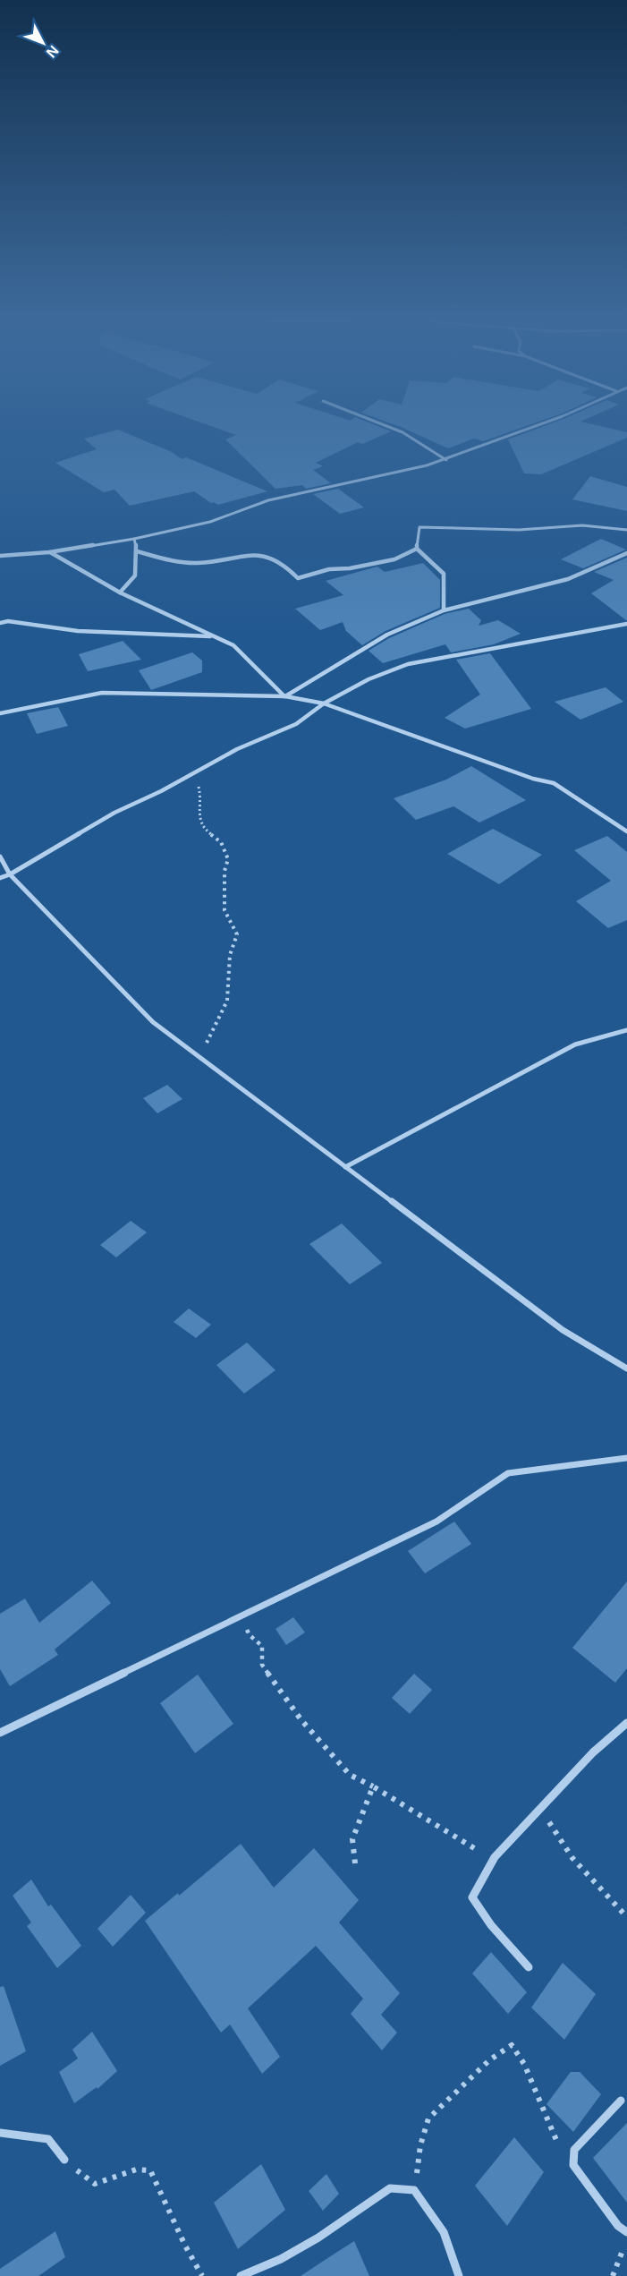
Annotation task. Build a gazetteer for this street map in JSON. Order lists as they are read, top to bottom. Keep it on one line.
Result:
{"north":"bottom right"}
